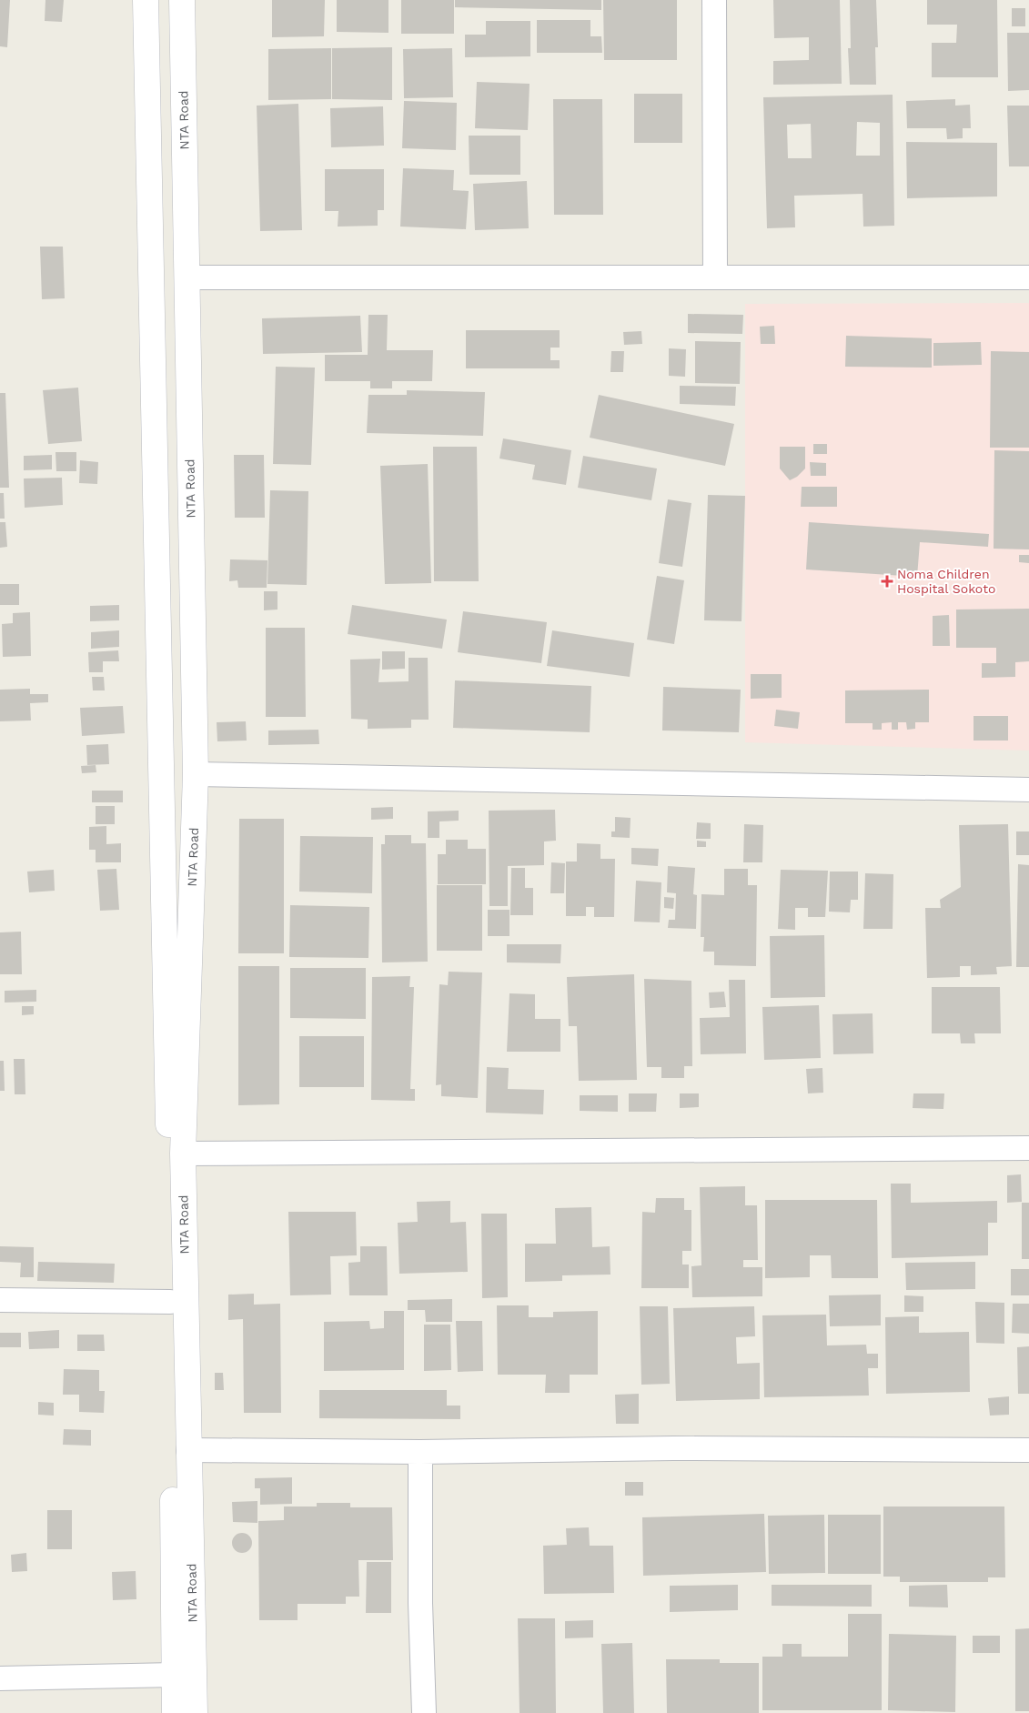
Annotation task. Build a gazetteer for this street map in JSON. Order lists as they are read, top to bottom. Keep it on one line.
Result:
{"streets":{"main road":["NTA Road"]},"places":{"health":["Noma Children Hospital Sokoto"]}}
